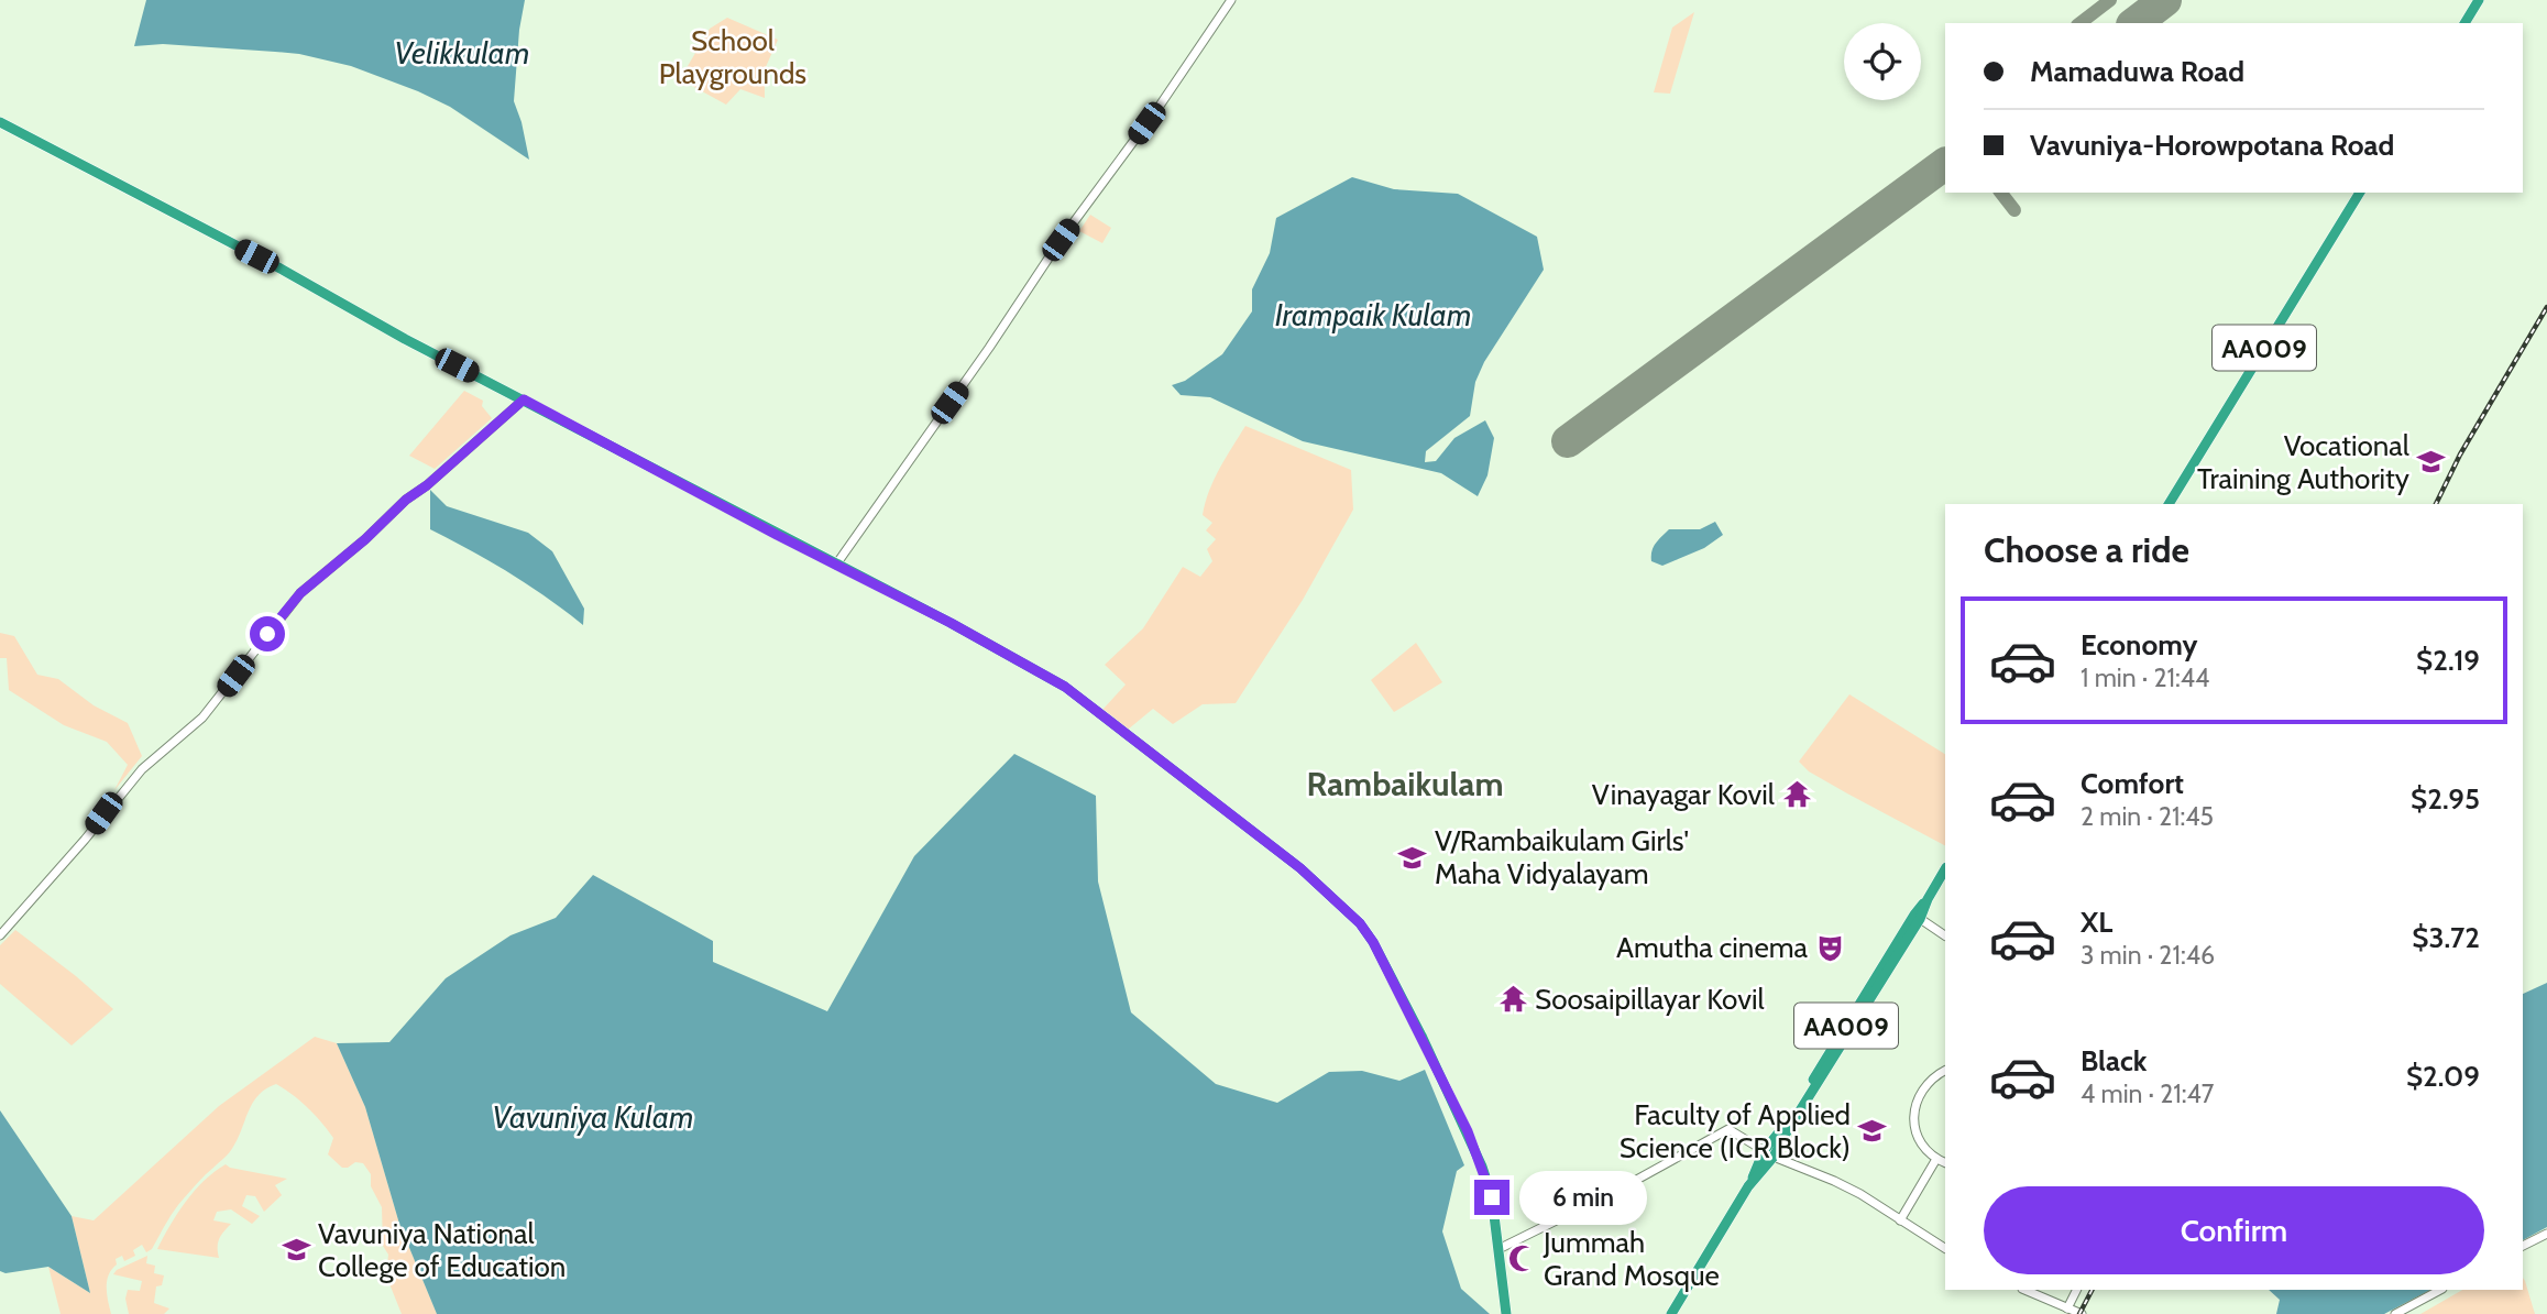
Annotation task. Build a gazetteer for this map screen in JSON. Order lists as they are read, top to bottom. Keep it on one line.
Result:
{"streets":{"highway":["AA009"]},"districts":["Rambaikulam"],"water":["Velikkulam","Irampaik Kulam","Vavuniya Kulam"],"parks":["School Playgrounds"],"places":{"school or university":["Vocational Training Authority","V/Rambaikulam Girls' Maha Vidyalayam","Faculty of Applied Science (ICR Block)","Vavuniya National College of Education"],"temple":["Vinayagar Kovil","Soosaipillayar Kovil"],"theatre":["Amutha cinema"],"mosque":["Jummah Grand Mosque"]},"page":{"banner":["Mamaduwa Road","Vavuniya-Horowpotana Road"],"heading":"Choose a ride","list":[{"name":"Economy","note":"1 min · 21:44","value":"$2.19"},{"name":"Comfort","note":"2 min · 21:45","value":"$2.95"},{"name":"XL","note":"3 min · 21:46","value":"$3.72"},{"name":"Black","note":"4 min · 21:47","value":"$2.09"}],"bubble":"6 min","buttons":"Confirm"}}
